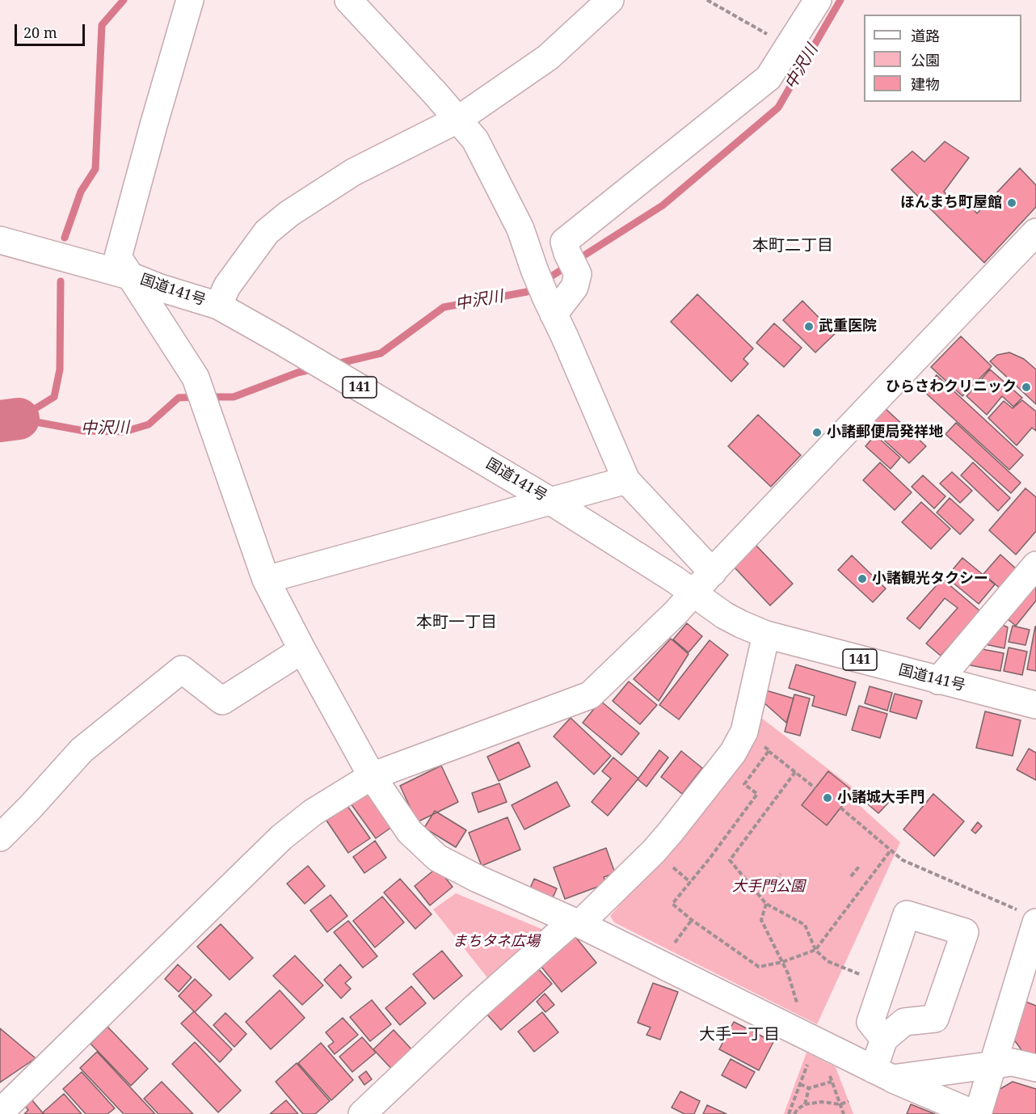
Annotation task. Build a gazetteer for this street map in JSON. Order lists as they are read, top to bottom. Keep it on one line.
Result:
{"streets":{"main road":["国道141号","141"]},"districts":["本町二丁目","本町一丁目","大手一丁目"],"water":["中沢川"],"parks":["大手門公園","まちタネ広場"],"places":["ほんまち町屋館","武重医院","ひらさわクリニック","小諸郵便局発祥地","小諸観光タクシー","小諸城大手門"],"legend":["道路","公園","建物"],"scale_bar":"20 m"}
